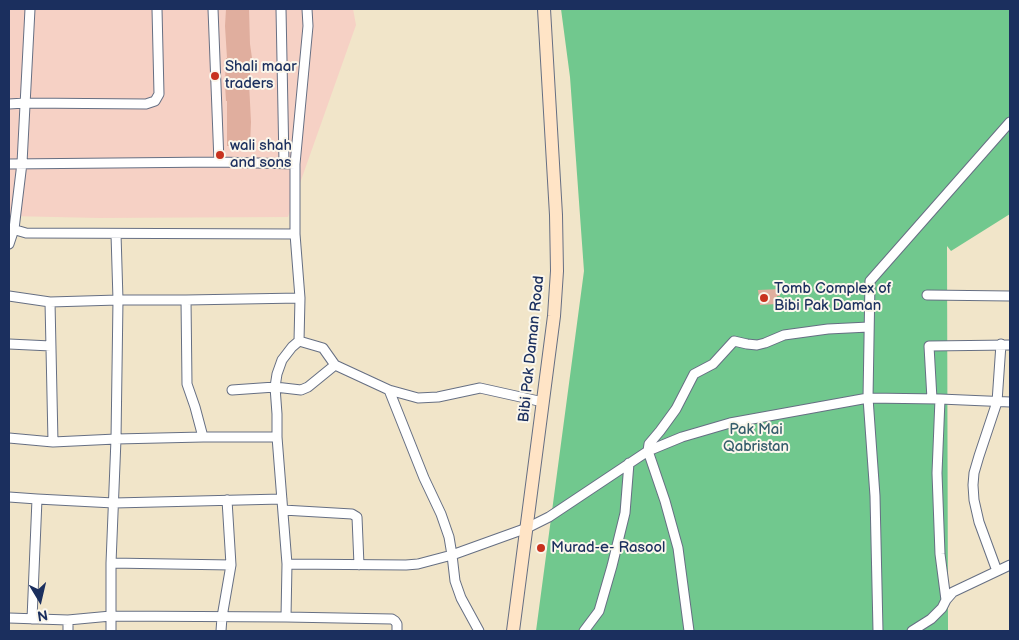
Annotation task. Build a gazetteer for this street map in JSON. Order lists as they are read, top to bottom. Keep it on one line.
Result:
{"streets":{"street":["Bibi Pak Daman Road"]},"parks":["Pak Mai Qabristan"],"places":["Shali maar traders","wali shah and sons","Tomb Complex of Bibi Pak Daman","Murad-e- Rasool"],"north":"bottom"}
